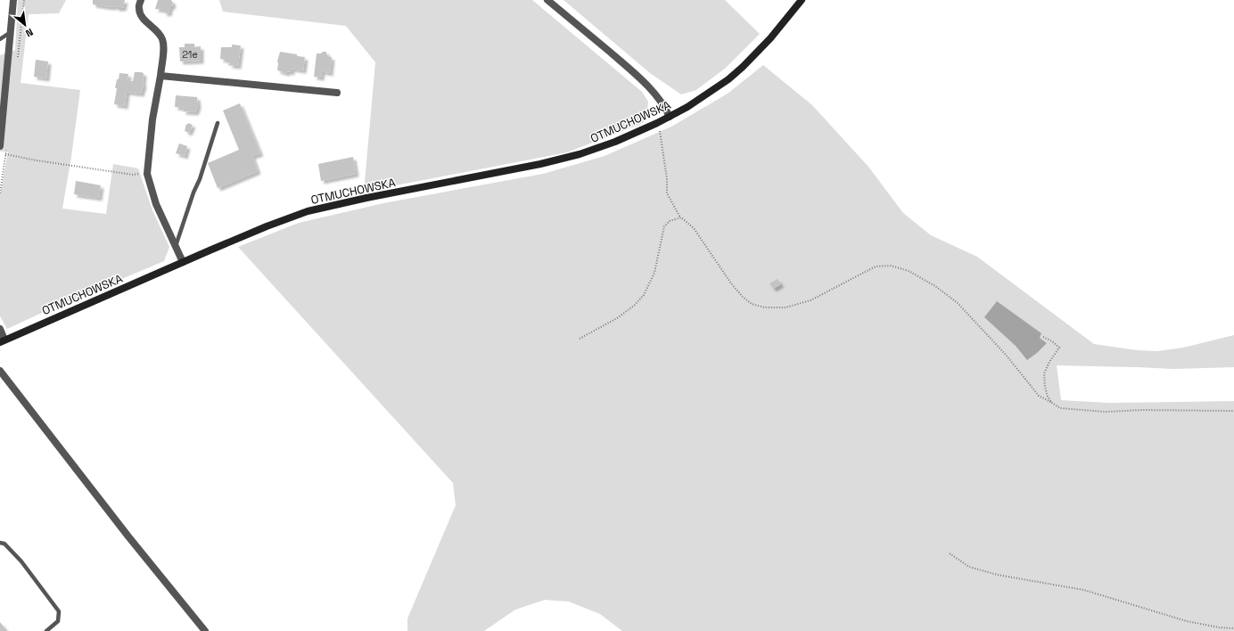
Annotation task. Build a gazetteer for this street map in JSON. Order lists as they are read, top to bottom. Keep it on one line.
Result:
{"streets":{"main road":["OTMUCHOWSKA"]},"house_numbers":["21e"],"north":"bottom right"}
